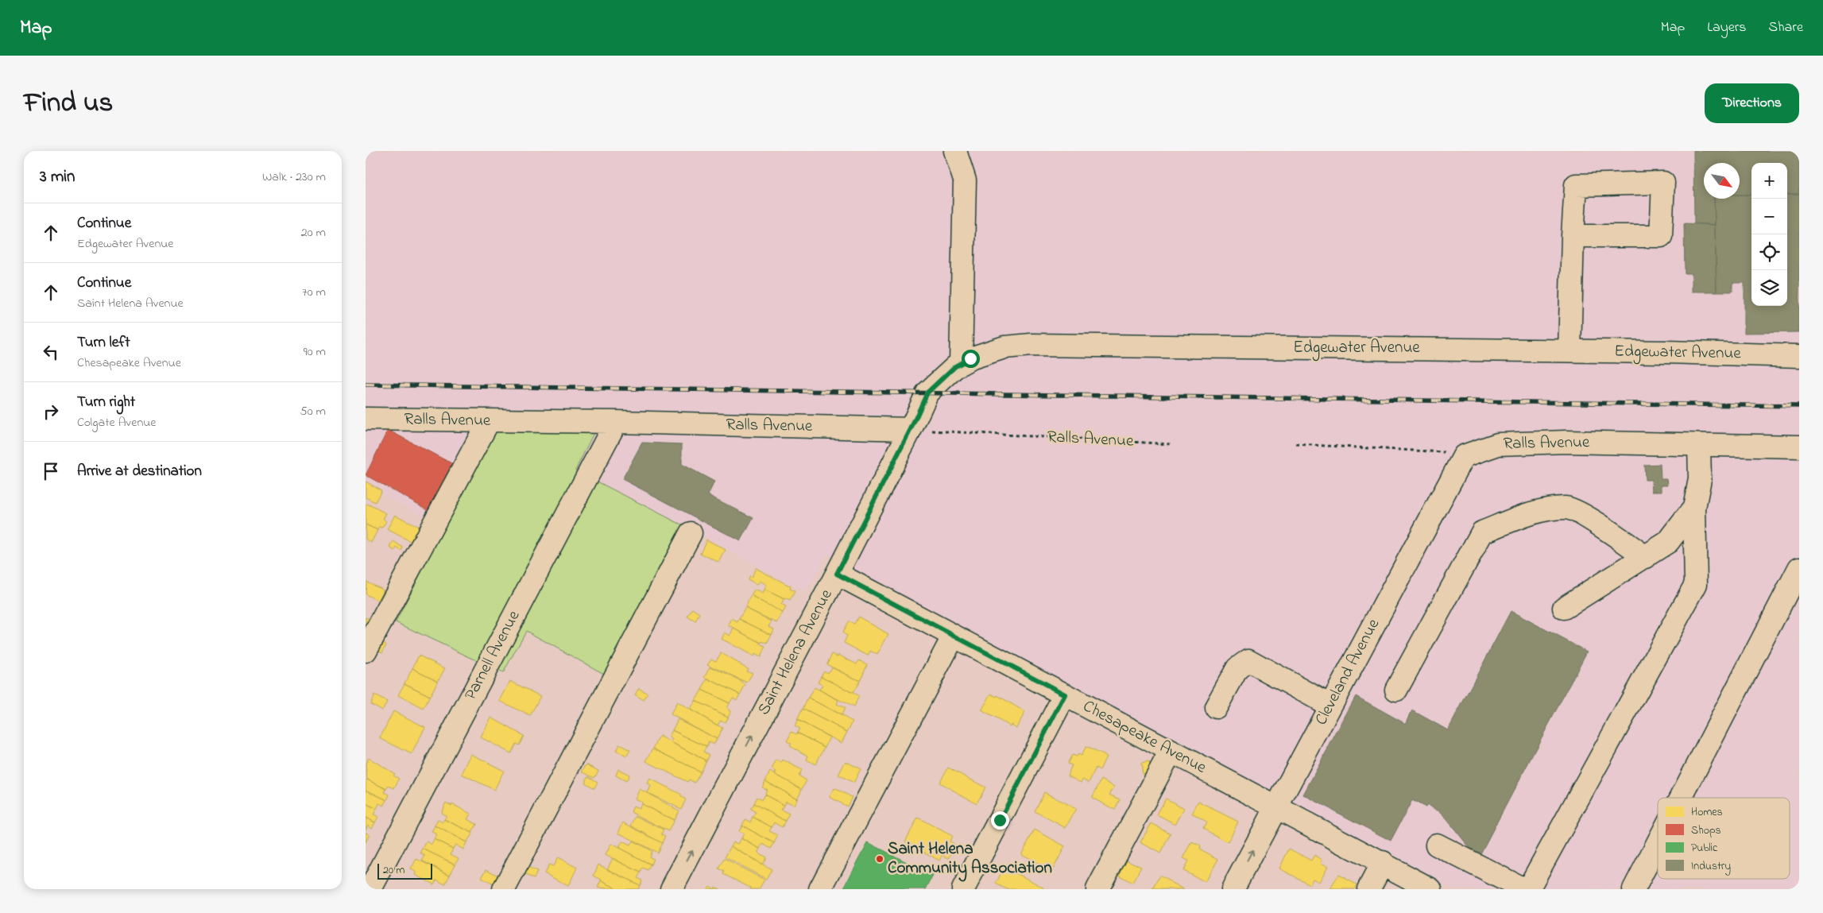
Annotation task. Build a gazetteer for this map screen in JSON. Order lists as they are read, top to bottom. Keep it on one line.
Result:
{"streets":{"street":["Edgewater Avenue","Ralls Avenue","Saint Helena Avenue","Parnell Avenue","Cleveland Avenue","Chesapeake Avenue"]},"crossings":[["Edgewater Avenue","Saint Helena Avenue"],["Ralls Avenue","Saint Helena Avenue"],["Ralls Avenue","Parnell Avenue"],["Ralls Avenue","Cleveland Avenue"],["Saint Helena Avenue","Chesapeake Avenue"],["Cleveland Avenue","Chesapeake Avenue"]],"places":["Saint Helena Community Association"],"legend":["Homes","Shops","Public","Industry"],"scale_bar":"20 m","north":"bottom right","page":{"header":"Map","nav":["Map","Layers","Share"],"title":"Find us","buttons":"Directions","heading":["3 min","Walk · 230 m"],"map_buttons":["+","−"],"list":[["Continue","Edgewater Avenue","20 m"],["Continue","Saint Helena Avenue","70 m"],["Turn left","Chesapeake Avenue","90 m"],["Turn right","Colgate Avenue","50 m"],"Arrive at destination"],"scale":"20 m"}}
